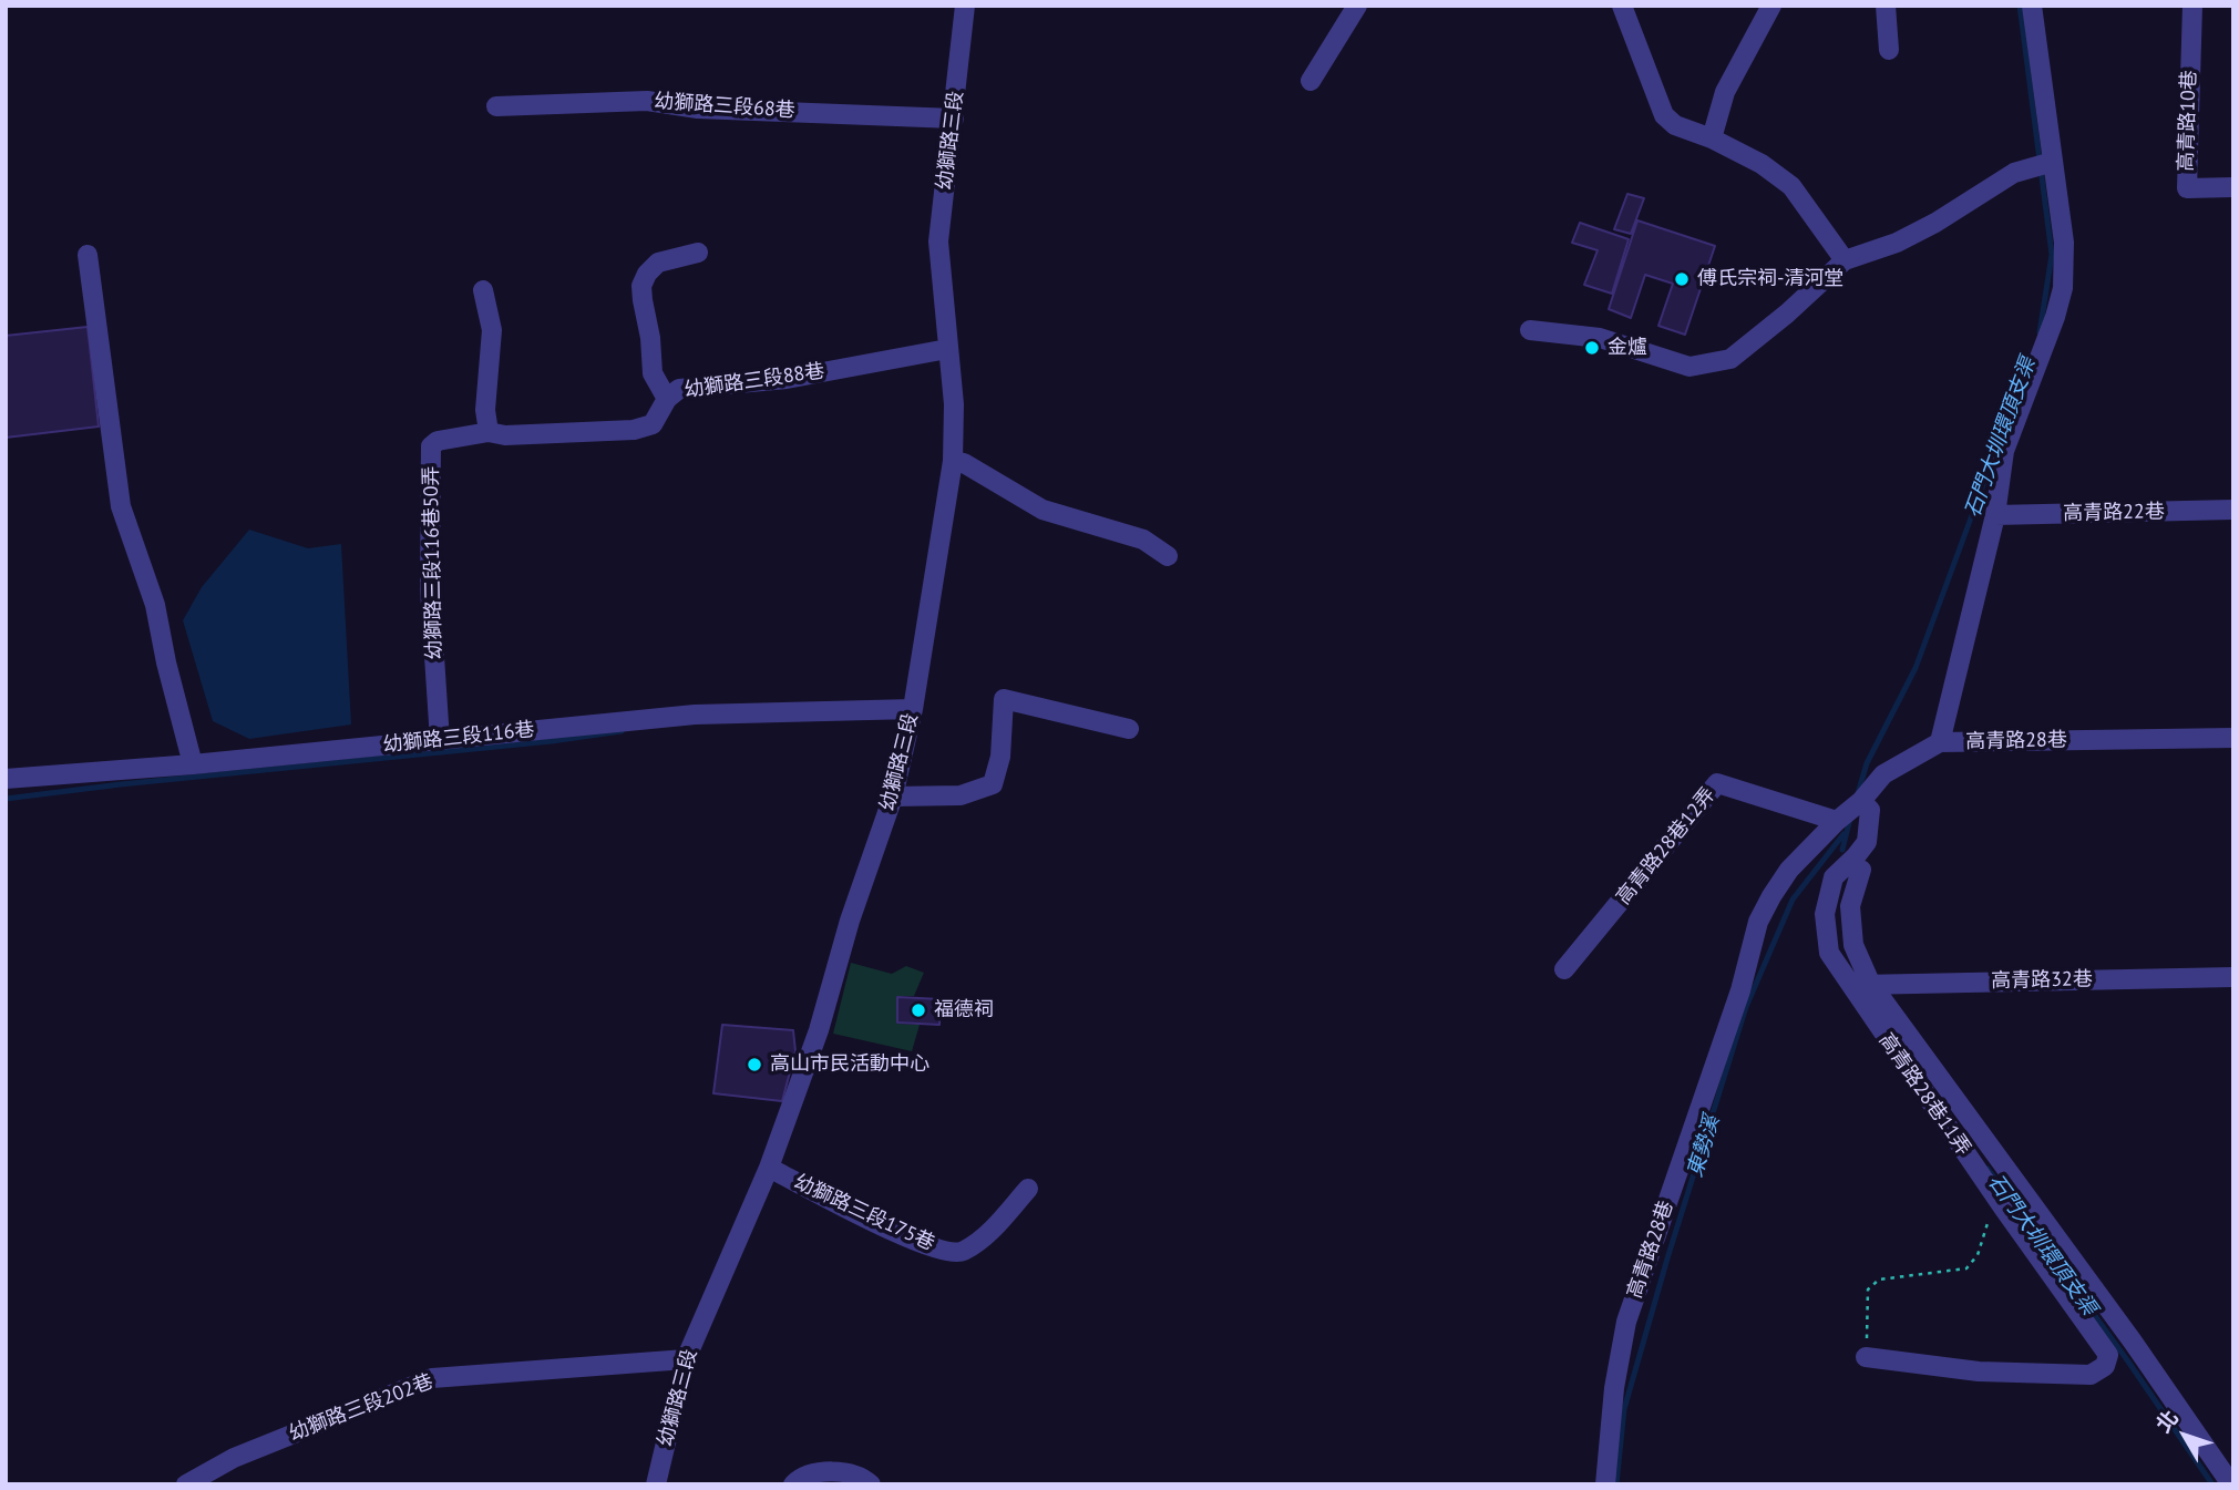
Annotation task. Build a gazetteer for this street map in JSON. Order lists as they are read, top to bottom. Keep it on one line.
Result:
{"streets":{"street":["幼獅路三段68巷","高青路10巷","幼獅路三段","幼獅路三段88巷","高青路22巷","幼獅路三段116巷50弄","幼獅路三段116巷","高青路28巷","高青路28巷12弄","高青路32巷","高青路28巷11弄","幼獅路三段175巷","幼獅路三段202巷"]},"crossings":[["幼獅路三段68巷","幼獅路三段"],["幼獅路三段","幼獅路三段88巷"],["幼獅路三段","幼獅路三段116巷"],["幼獅路三段","幼獅路三段175巷"],["幼獅路三段","幼獅路三段202巷"],["幼獅路三段88巷","幼獅路三段116巷50弄"],["高青路22巷","高青路28巷"],["幼獅路三段116巷50弄","幼獅路三段116巷"],["高青路28巷","高青路28巷12弄"],["高青路28巷","高青路28巷11弄"],["高青路32巷","高青路28巷11弄"]],"water":["石門大圳環頂支渠","東勢溪"],"places":["傅氏宗祠-清河堂","金爐","福德祠","高山市民活動中心"],"north":"top left"}
